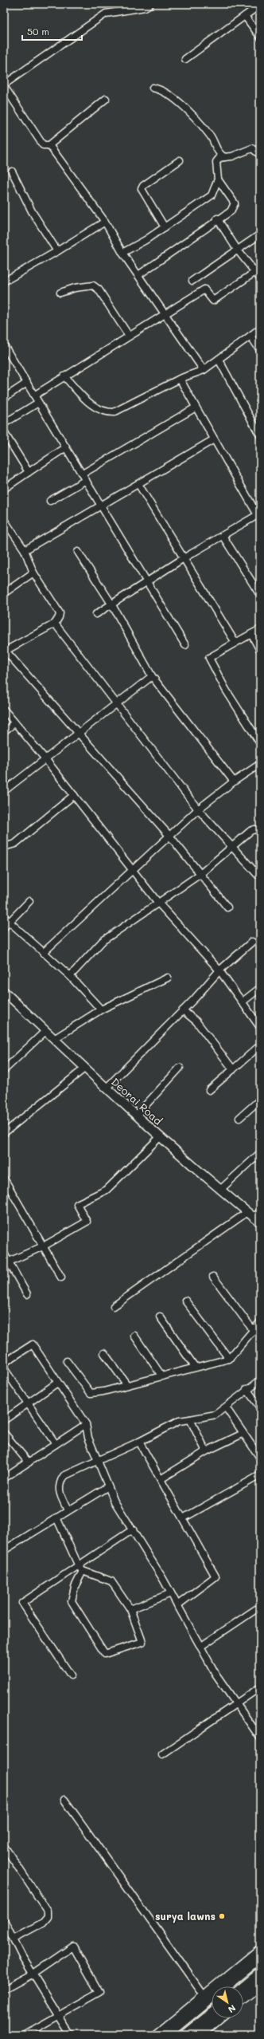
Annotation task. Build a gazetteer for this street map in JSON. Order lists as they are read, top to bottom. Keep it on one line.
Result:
{"streets":{"street":["Deorai Road"]},"places":["surya lawns"],"scale_bar":"50 m","north":"bottom right"}
